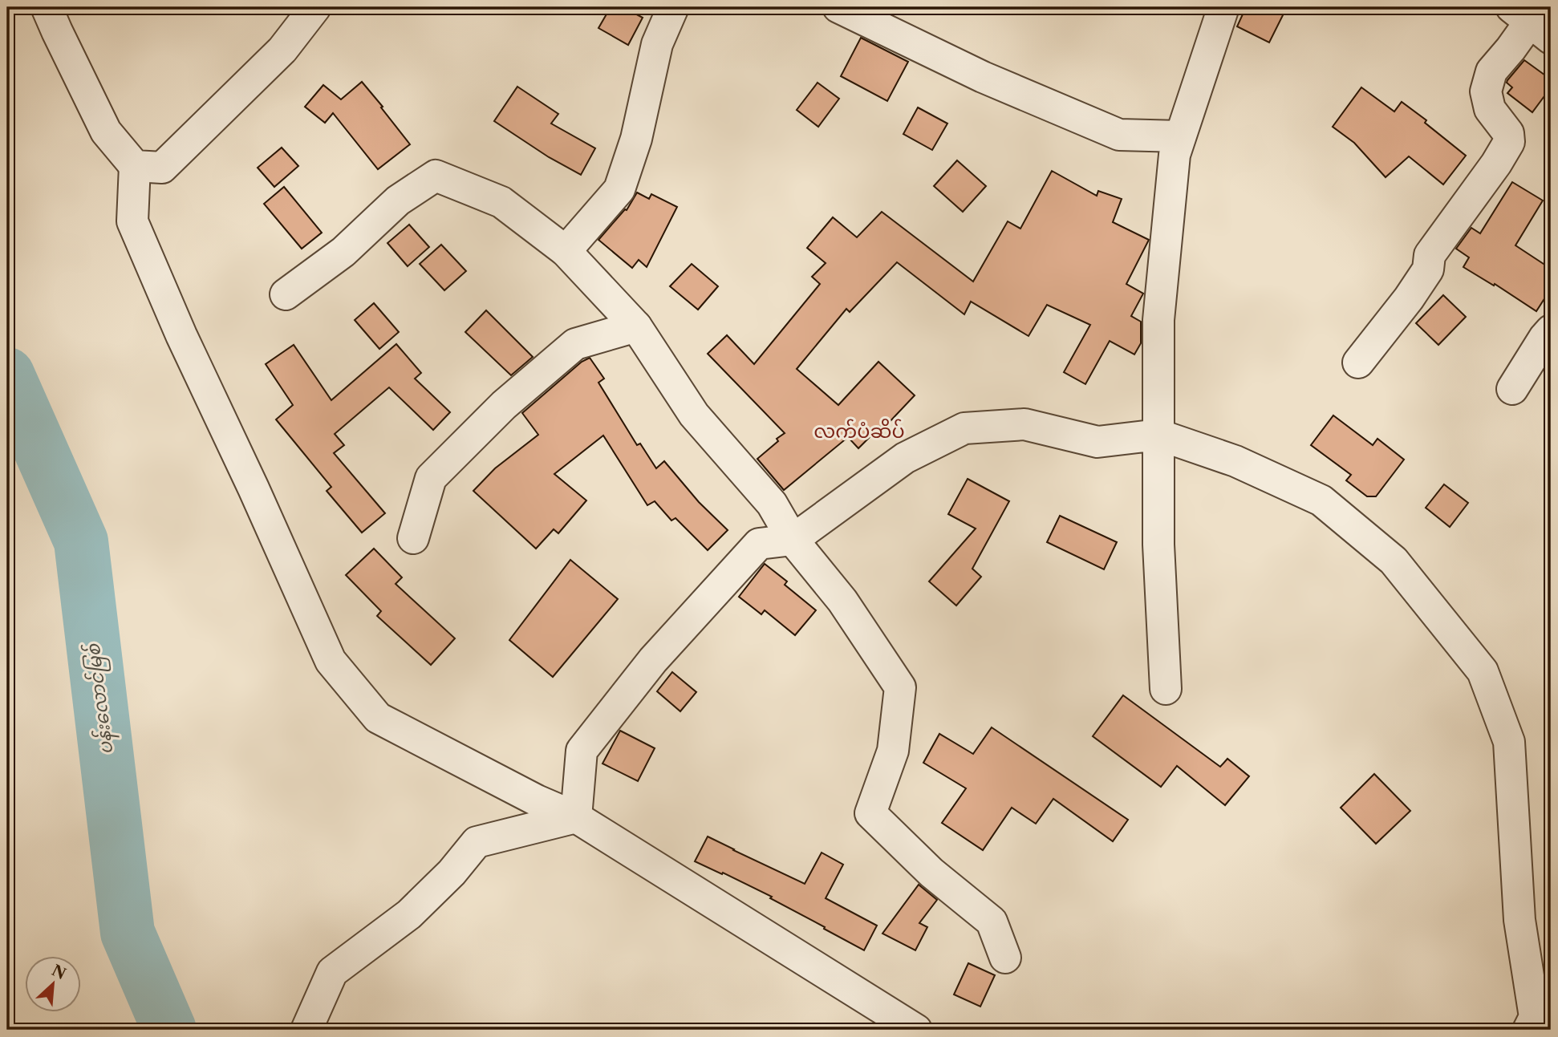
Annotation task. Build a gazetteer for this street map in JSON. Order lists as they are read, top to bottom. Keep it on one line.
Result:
{"districts":["လက်ပံဆိပ်"],"water":["ပန်းလောင်မြစ်"],"north":"top right"}
